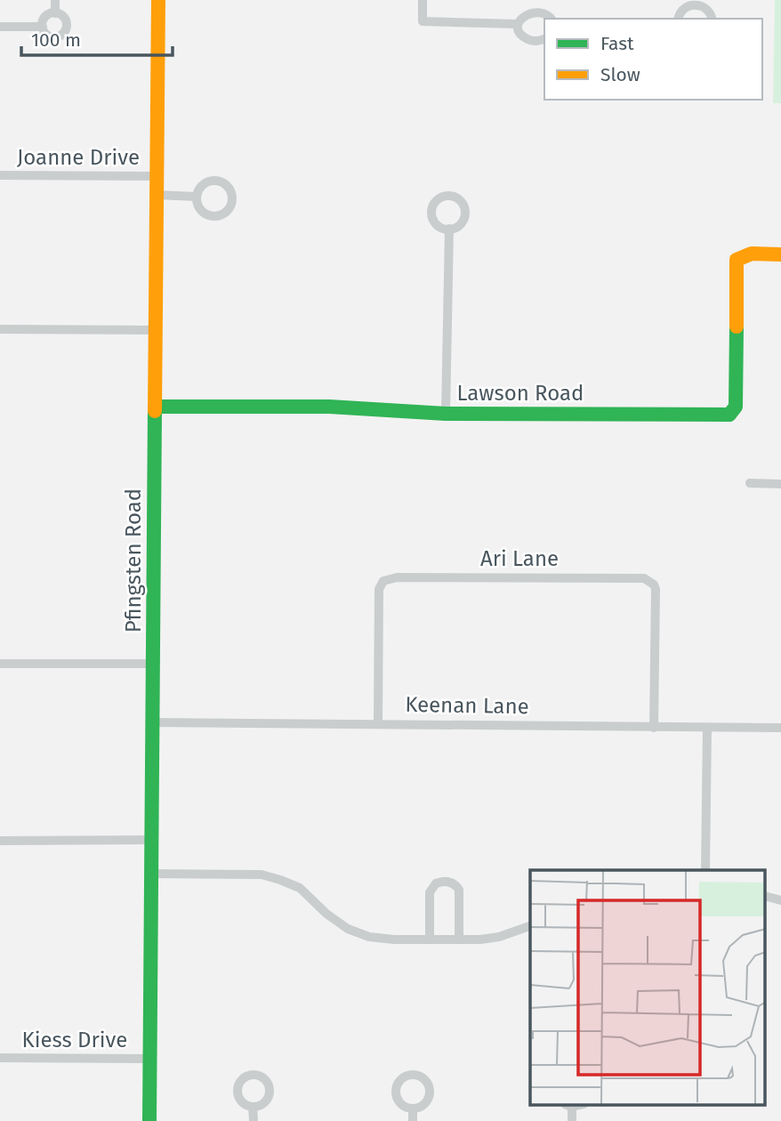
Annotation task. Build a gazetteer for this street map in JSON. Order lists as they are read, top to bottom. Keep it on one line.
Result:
{"streets":{"main road":["Lawson Road","Pfingsten Road"],"street":["Joanne Drive","Ari Lane","Keenan Lane","Kiess Drive"]},"crossings":[["Joanne Drive","Pfingsten Road"],["Lawson Road","Pfingsten Road"],["Ari Lane","Keenan Lane"],["Pfingsten Road","Keenan Lane"],["Pfingsten Road","Kiess Drive"]],"legend":["Fast","Slow"],"scale_bar":"100 m"}
